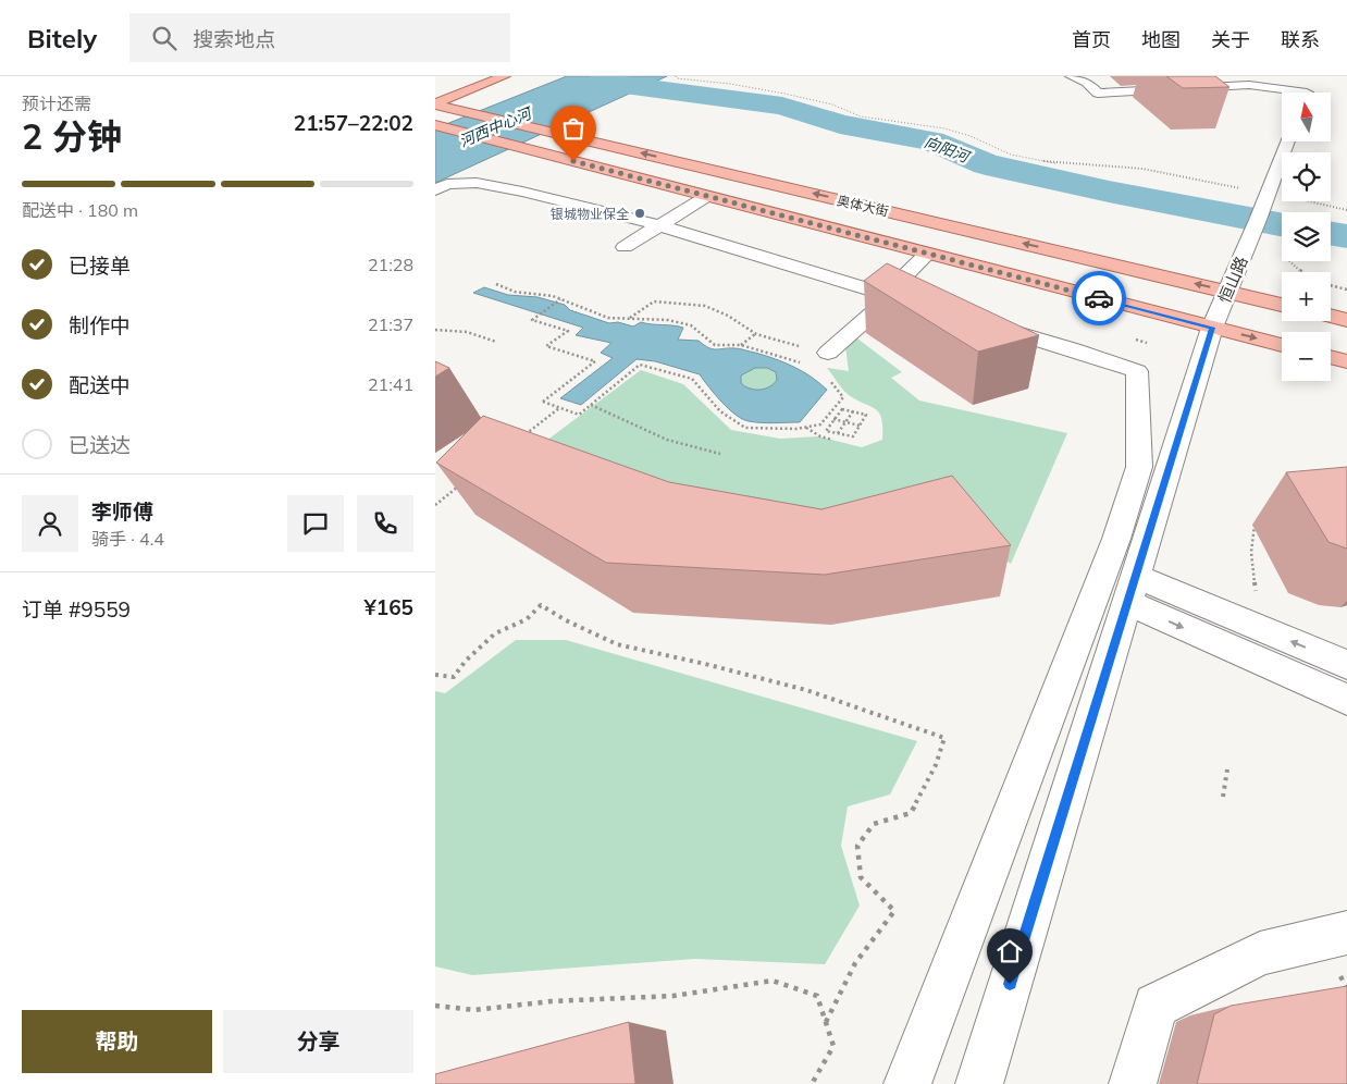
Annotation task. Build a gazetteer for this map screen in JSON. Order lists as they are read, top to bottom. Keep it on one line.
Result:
{"streets":{"main road":["奥体大街"],"street":["恒山路"]},"crossings":[["奥体大街","恒山路"]],"water":["河西中心河","向阳河"],"places":["银城物业保全"],"north":"top","page":{"header":"Bitely","search":"搜索地点","nav":["首页","地图","关于","联系"],"heading":["2 分钟","预计还需","21:57–22:02"],"panel":["李师傅","骑手 · 4.4","订单 #9559","¥165"],"map_buttons":["+","−"],"bar":"配送中 · 180 m","list":[["已接单","21:28"],["制作中","21:37"],["配送中","21:41"],"已送达"],"buttons":["帮助","分享"]}}
